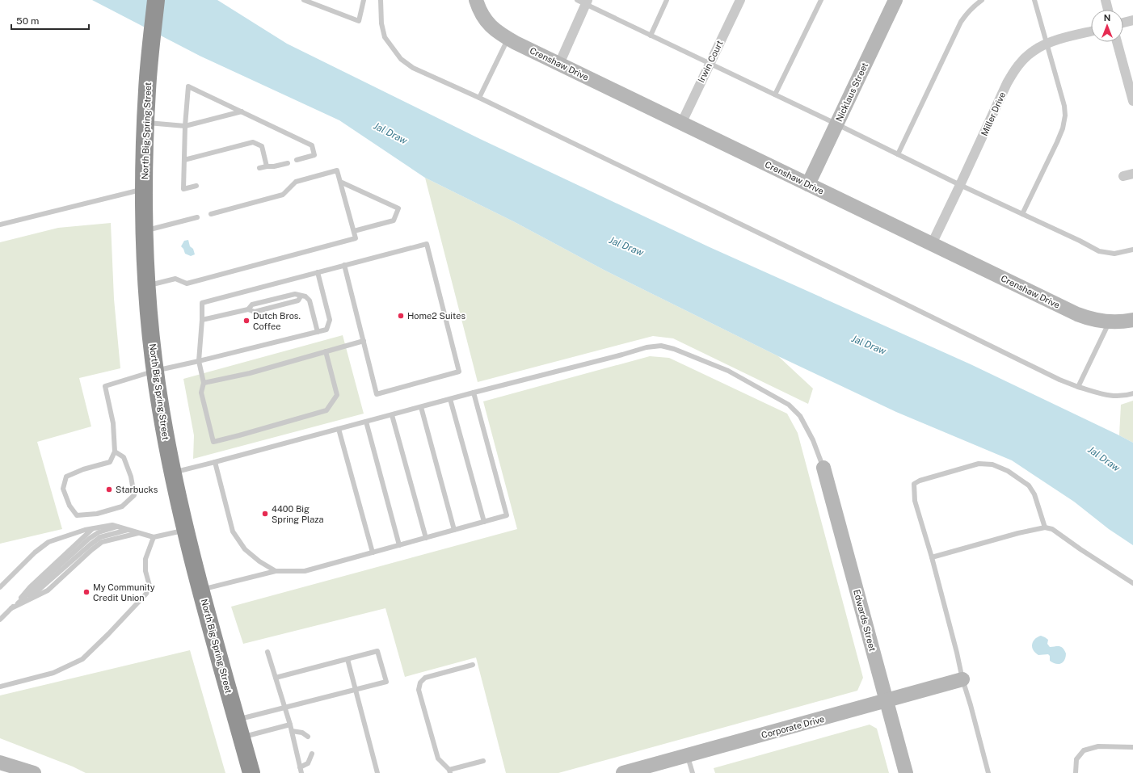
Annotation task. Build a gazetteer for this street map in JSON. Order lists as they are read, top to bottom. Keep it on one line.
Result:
{"streets":{"highway":["North Big Spring Street"],"street":["Irwin Court","Crenshaw Drive","Nicklaus Street","Miller Drive","Edwards Street","Corporate Drive"]},"crossings":[["Irwin Court","Crenshaw Drive"],["Crenshaw Drive","Nicklaus Street"],["Crenshaw Drive","Miller Drive"],["Edwards Street","Corporate Drive"]],"water":["Jal Draw"],"places":["Home2 Suites","Dutch Bros. Coffee","Starbucks","4400 Big Spring Plaza","My Community Credit Union"],"scale_bar":"50 m","north":"top"}
